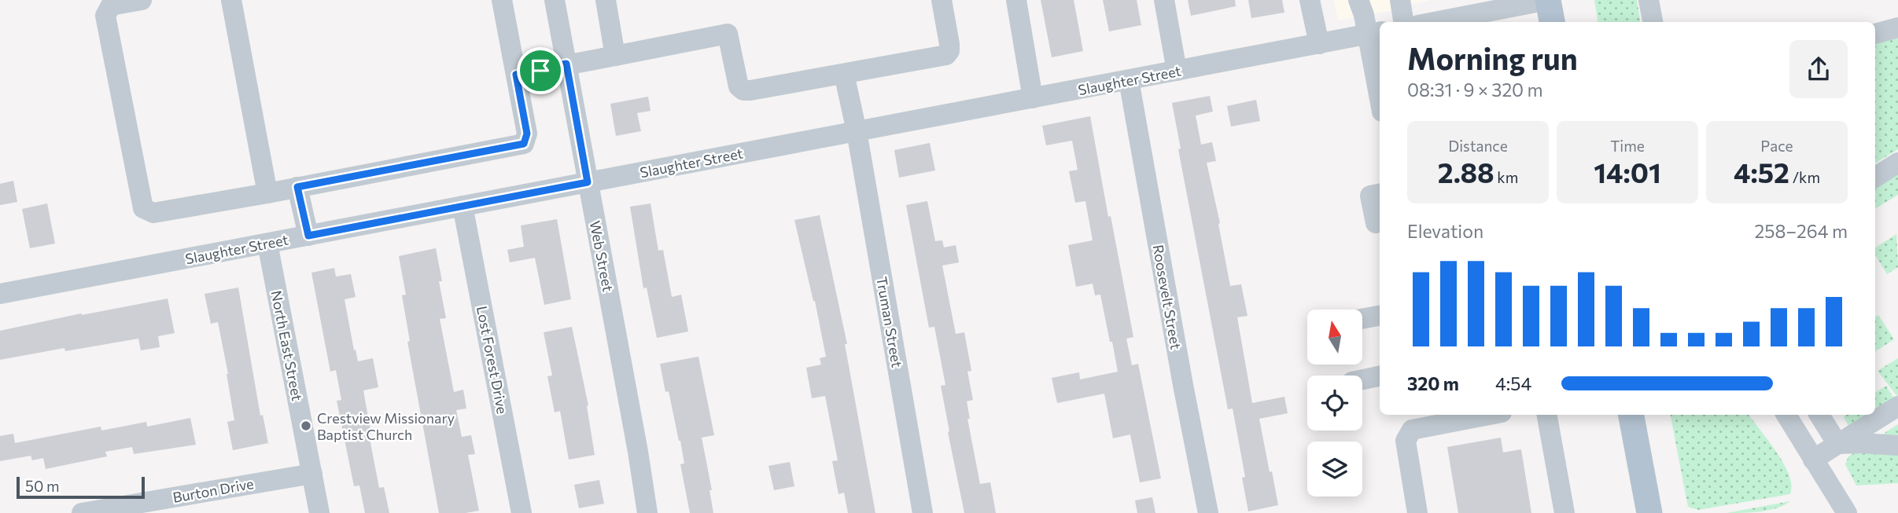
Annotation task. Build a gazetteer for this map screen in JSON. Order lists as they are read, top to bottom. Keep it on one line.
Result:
{"streets":{"street":["Slaughter Street","Web Street","Roosevelt Street","Truman Street","North East Street","Lost Forest Drive","Burton Drive"]},"crossings":[["Slaughter Street","Web Street"],["Slaughter Street","Roosevelt Street"],["Slaughter Street","Truman Street"],["Slaughter Street","North East Street"],["Slaughter Street","Lost Forest Drive"],["North East Street","Burton Drive"]],"places":["Crestview Missionary Baptist Church"],"scale_bar":"50 m","north":"top","page":{"heading":["Morning run","08:31 · 9 × 320 m"],"stats":[["Distance","2.88 km"],["Time","14:01"],["Pace","4:52 /km"]],"chart":["Elevation","258–264 m"],"list":[{"name":"320 m","note":"4:54"}],"scale":"50 m"}}
